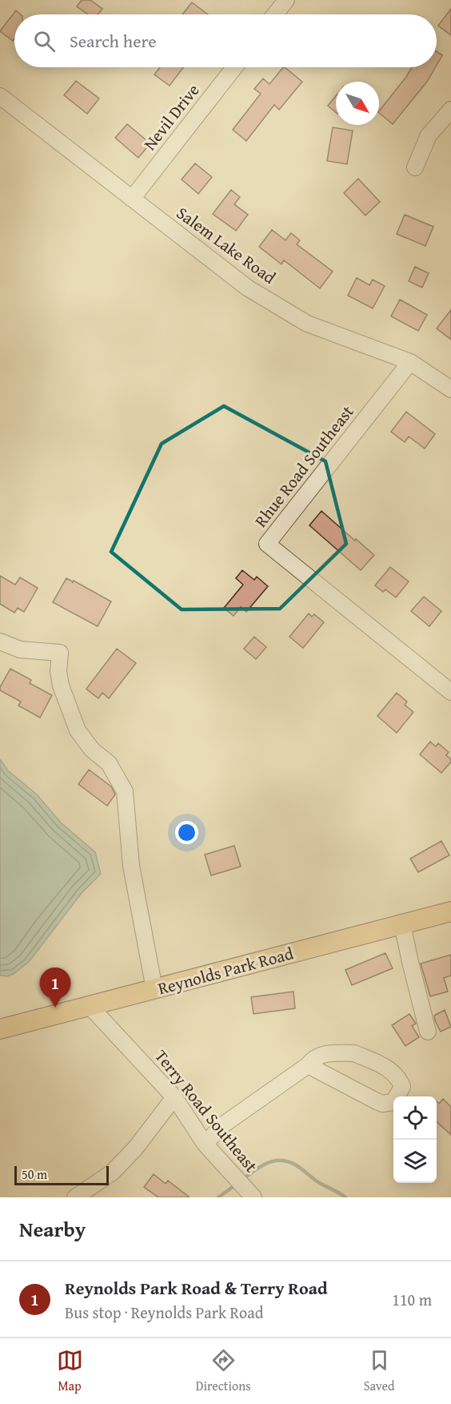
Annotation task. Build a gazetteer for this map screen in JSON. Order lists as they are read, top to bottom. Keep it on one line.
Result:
{"streets":{"main road":["Reynolds Park Road"],"street":["Nevil Drive","Salem Lake Road","Rhue Road Southeast","Terry Road Southeast"]},"crossings":[["Nevil Drive","Salem Lake Road"],["Salem Lake Road","Rhue Road Southeast"],["Reynolds Park Road","Terry Road Southeast"]],"scale_bar":"50 m","north":"bottom right","page":{"search":"Search here","pins":"1","scale":"50 m","heading":"Nearby","list":[{"mark":"1","name":"Reynolds Park Road & Terry Road","note":"Bus stop · Reynolds Park Road","value":"110 m"}],"nav":["Map","Directions","Saved"]}}
